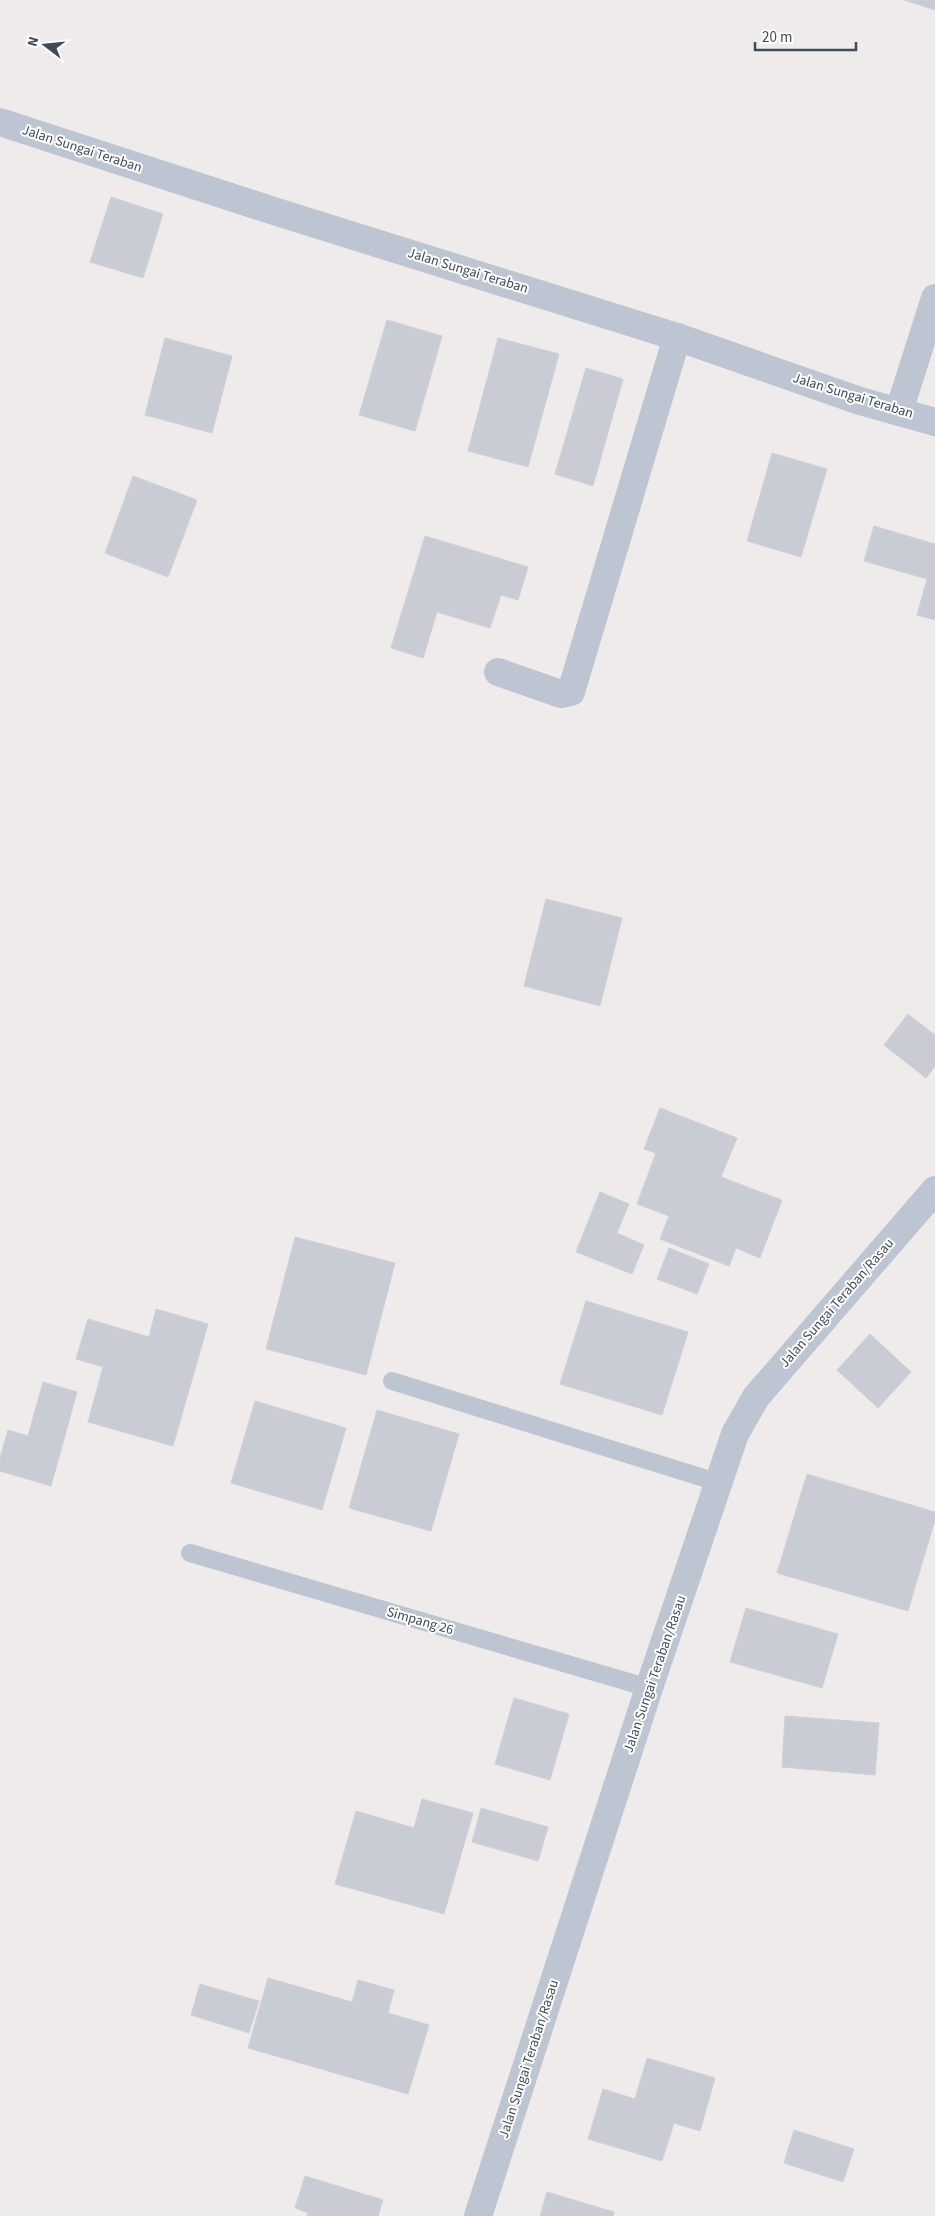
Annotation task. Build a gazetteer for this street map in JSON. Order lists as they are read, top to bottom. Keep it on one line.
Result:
{"streets":{"street":["Jalan Sungai Teraban","Jalan Sungai Teraban/Rasau"],"lane":["Simpang 26"]},"crossings":[["Jalan Sungai Teraban/Rasau","Simpang 26"]],"scale_bar":"20 m","north":"left"}
